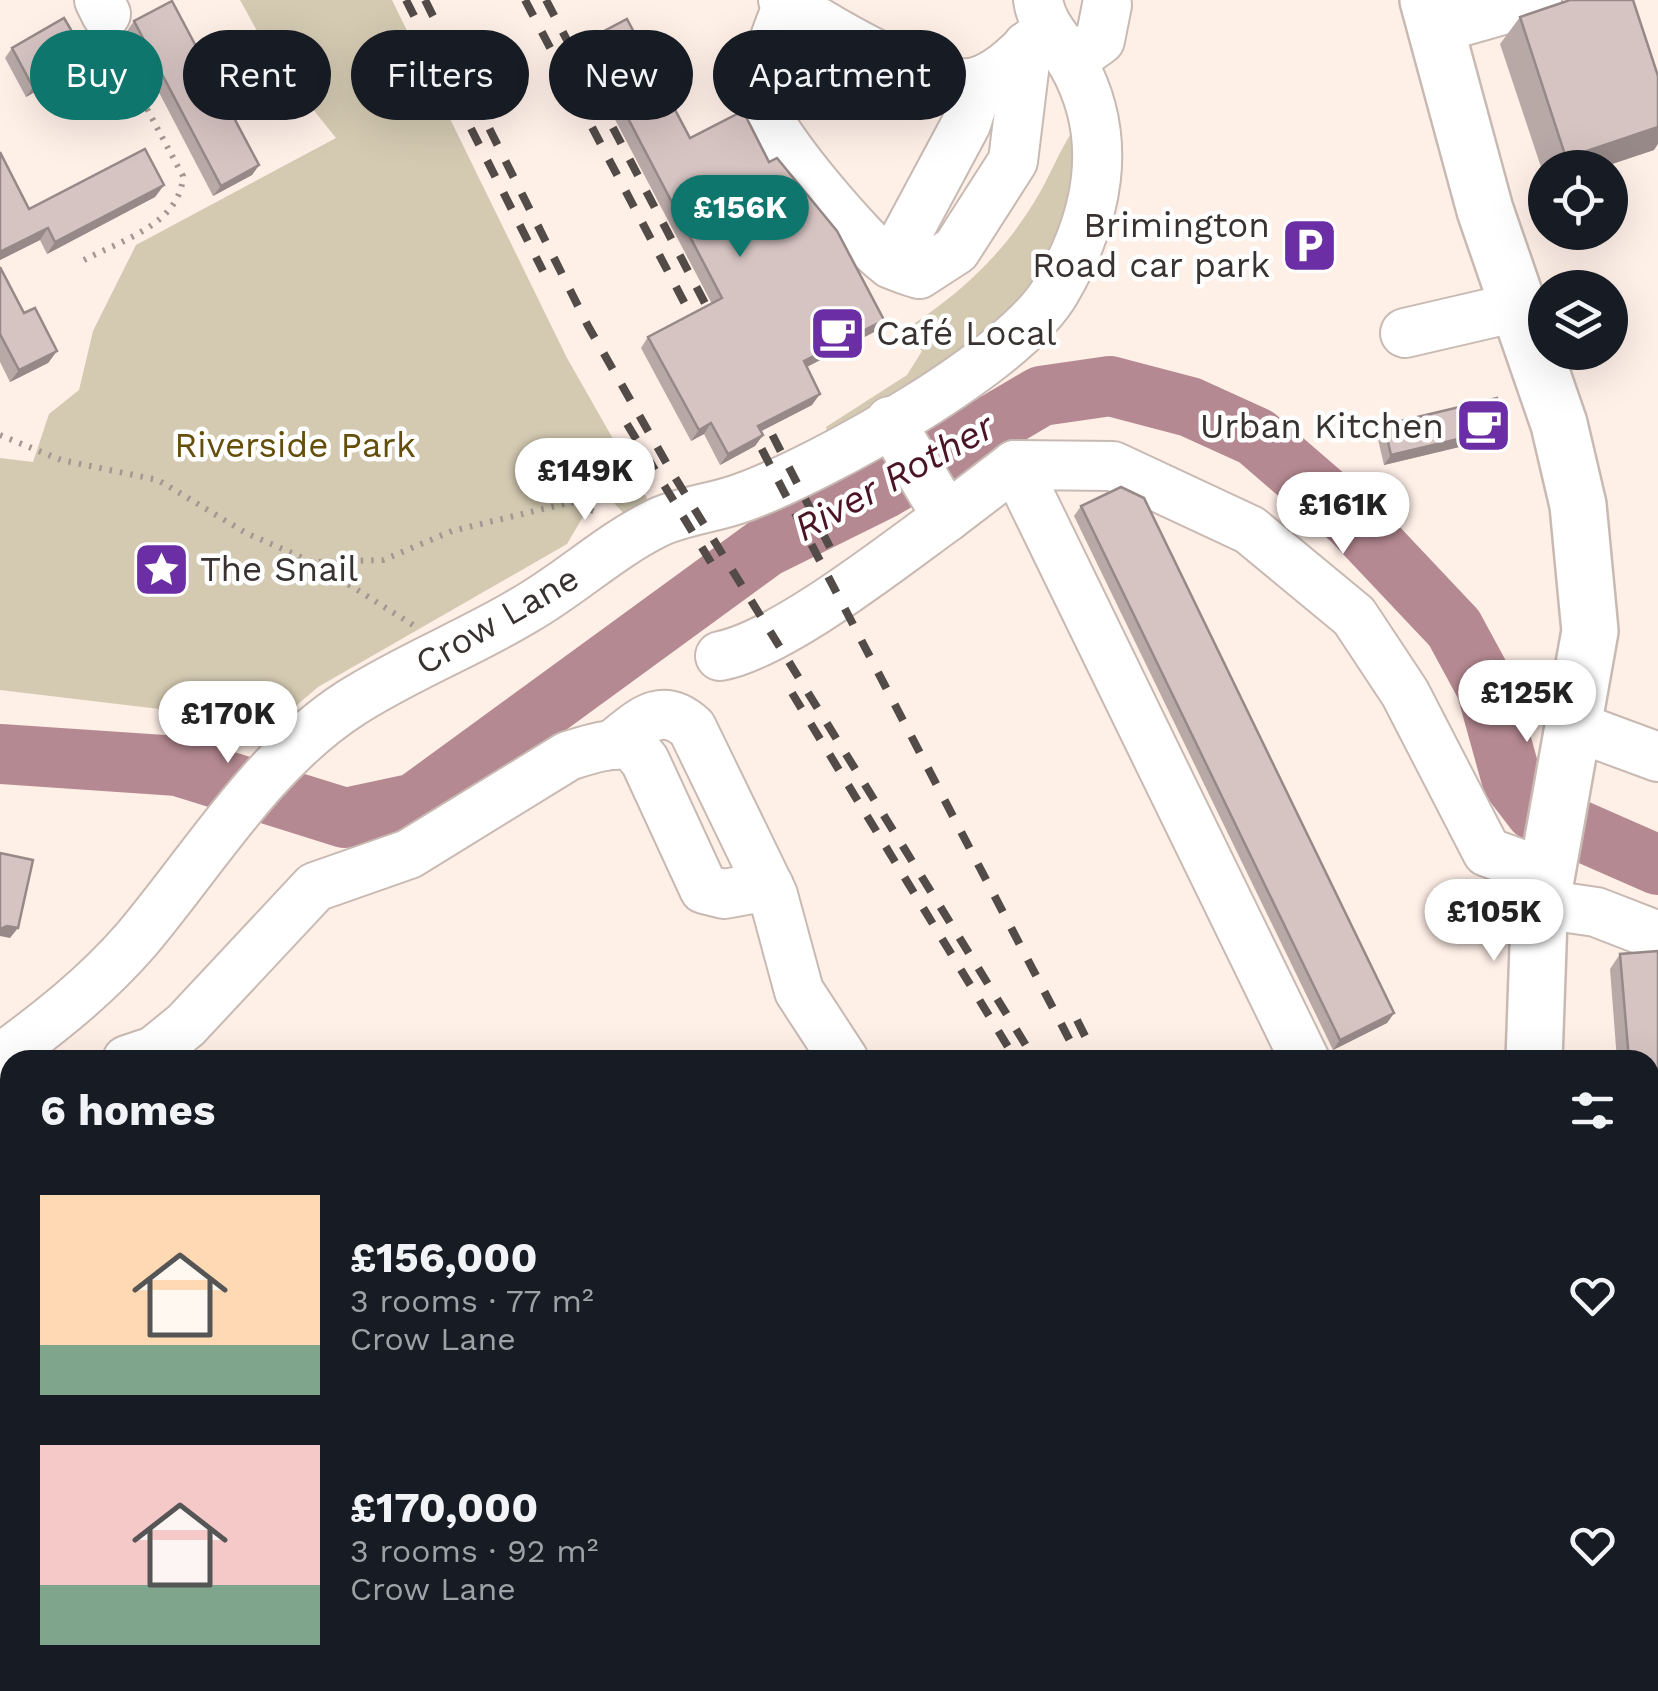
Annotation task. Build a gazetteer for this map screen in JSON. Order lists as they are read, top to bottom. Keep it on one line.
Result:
{"streets":{"street":["Crow Lane"]},"water":["River Rother"],"parks":["Riverside Park"],"places":{"parking":["Brimington Road car park"],"cafe":["Café Local","Urban Kitchen"],"place":["The Snail"]},"page":{"chip":["Buy","Rent","Filters","New","Apartment"],"price":["£156K","£149K","£161K","£125K","£170K","£105K"],"heading":"6 homes","list":[{"name":"£156,000","note":"3 rooms · 77 m² · Crow Lane"},{"name":"£170,000","note":"3 rooms · 92 m² · Crow Lane"}]}}
